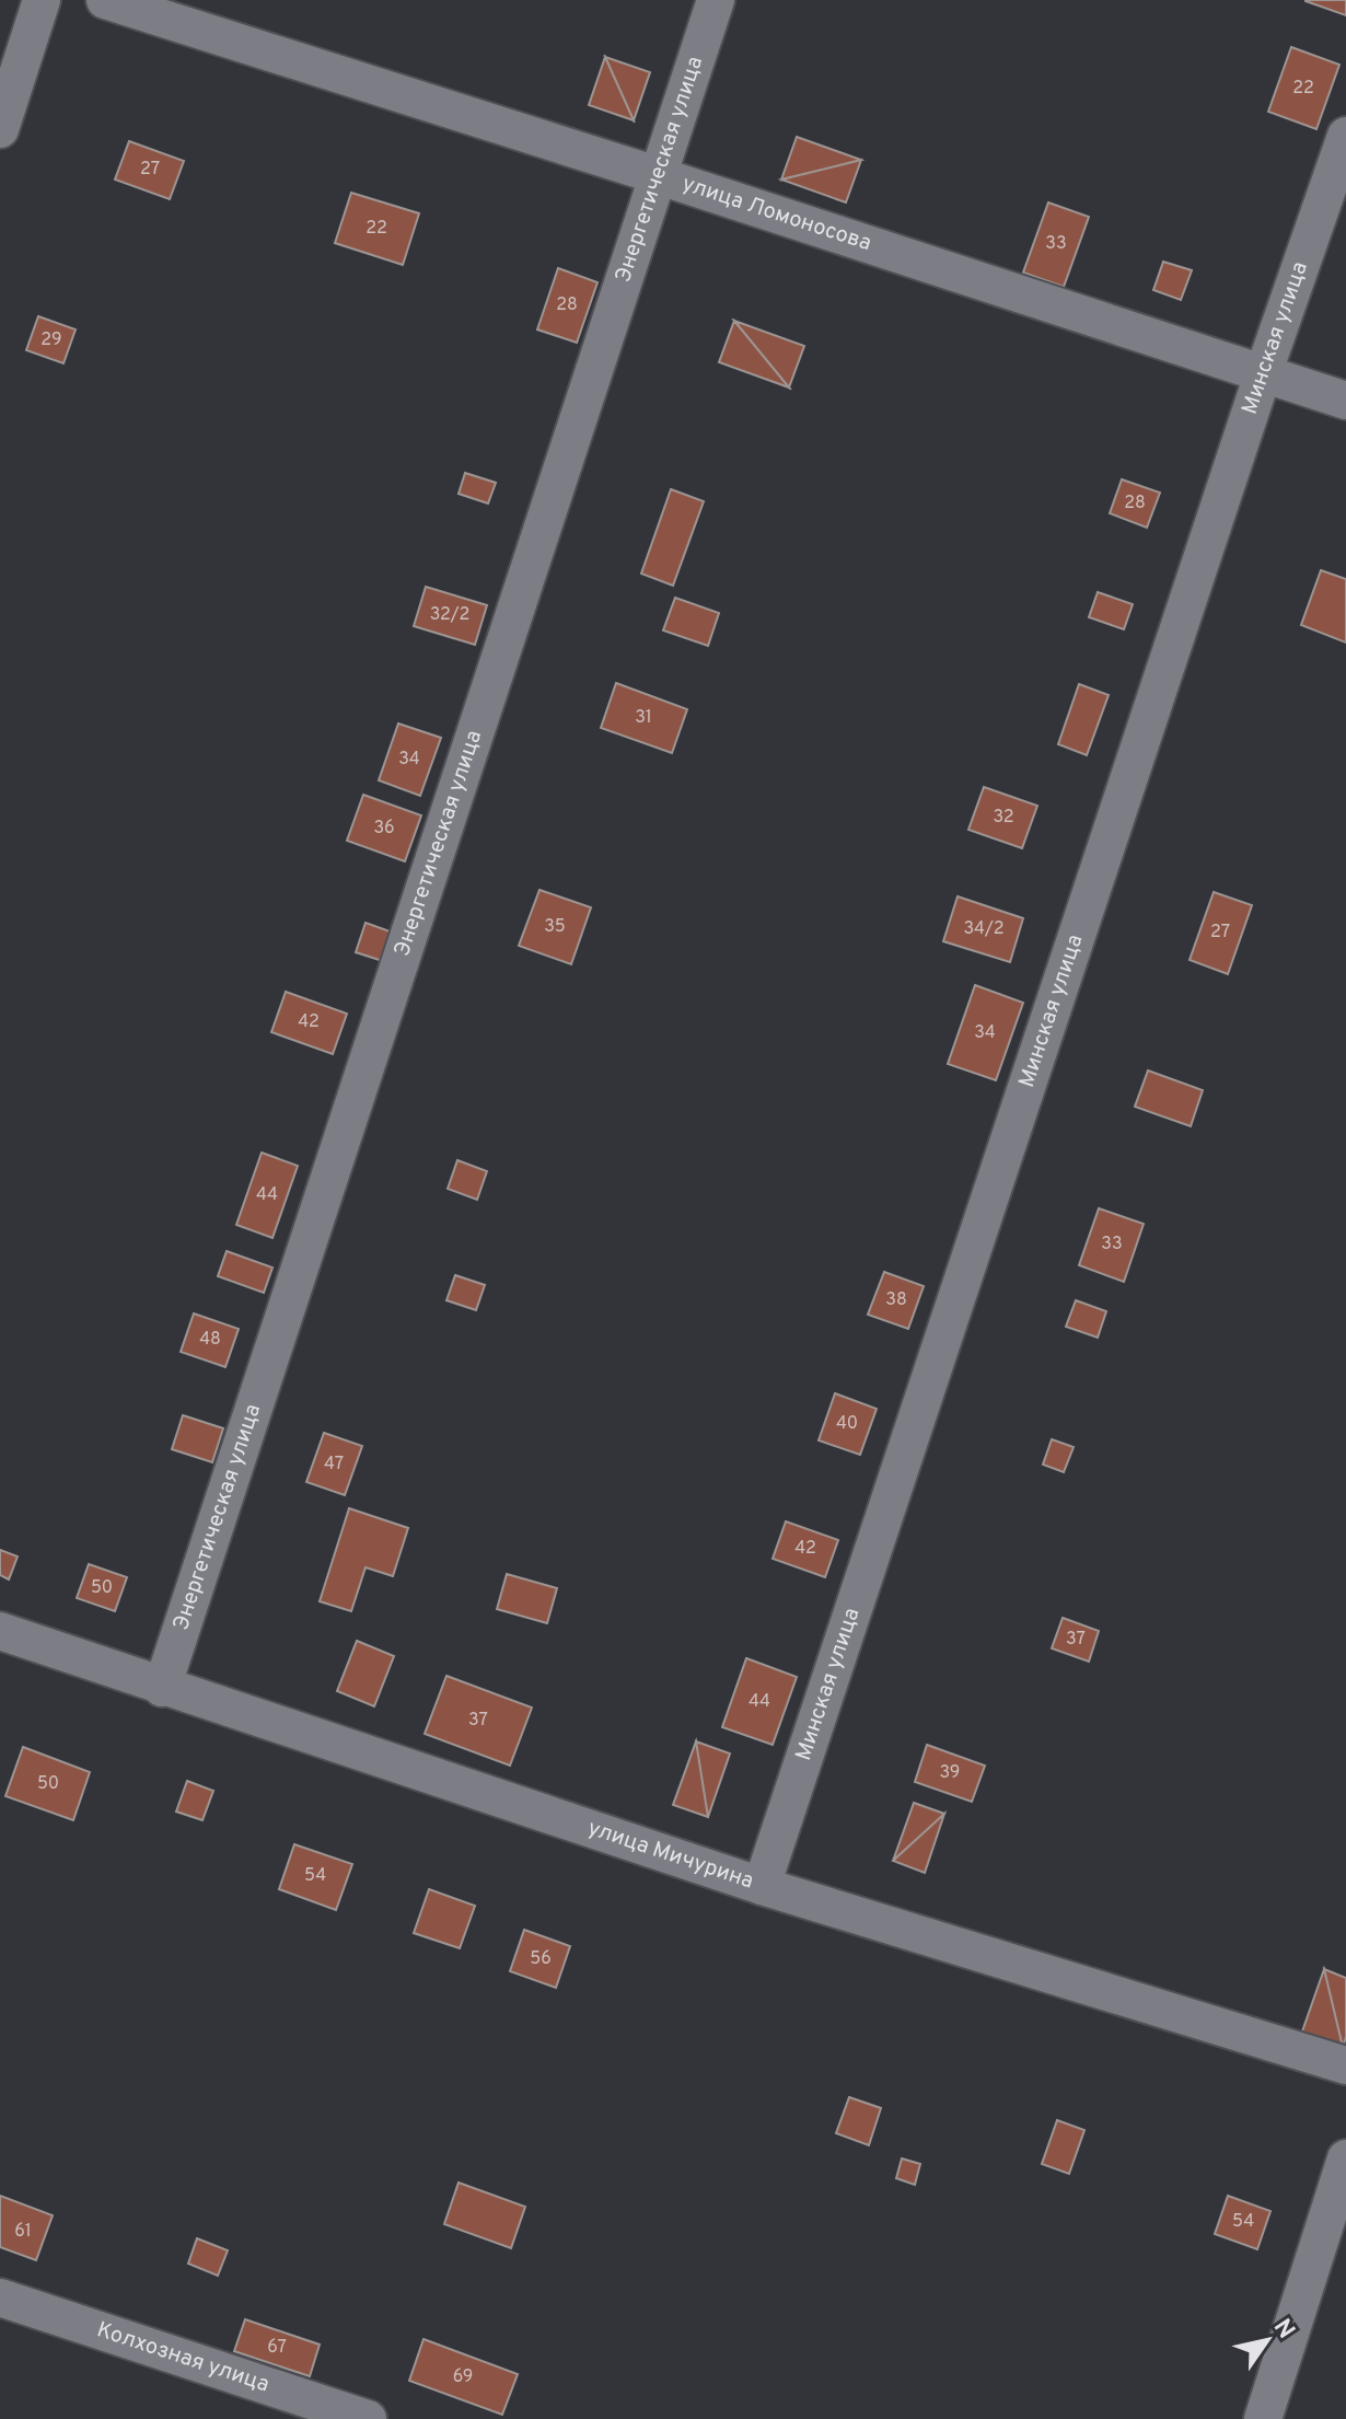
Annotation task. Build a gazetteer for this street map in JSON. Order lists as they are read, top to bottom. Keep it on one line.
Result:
{"streets":{"street":["Энергетическая улица","улица Ломоносова","Минская улица","улица Мичурина","Колхозная улица"]},"crossings":[["Энергетическая улица","улица Ломоносова"],["Энергетическая улица","улица Мичурина"],["улица Ломоносова","Минская улица"],["Минская улица","улица Мичурина"]],"house_numbers":["22","27","22","33","28","29","28","32/2","31","34","32","36","35","34/2","27","42","34","44","33","38","48","40","47","42","50","37","44","37","39","50","54","56","54","61","67","69"],"north":"top right"}
